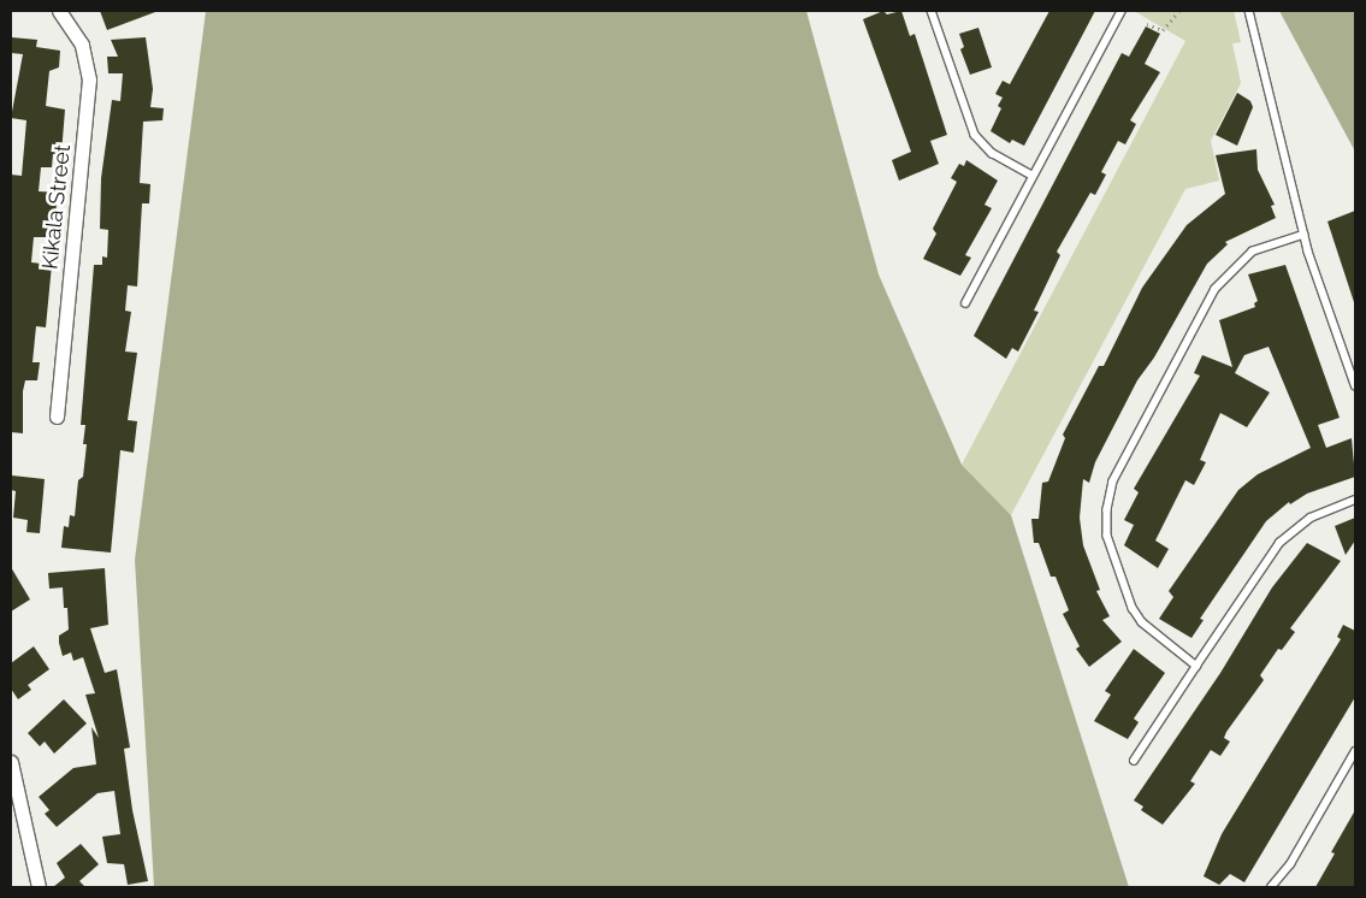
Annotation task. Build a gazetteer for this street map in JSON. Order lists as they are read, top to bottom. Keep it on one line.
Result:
{"streets":{"street":["Kikala Street"]}}
